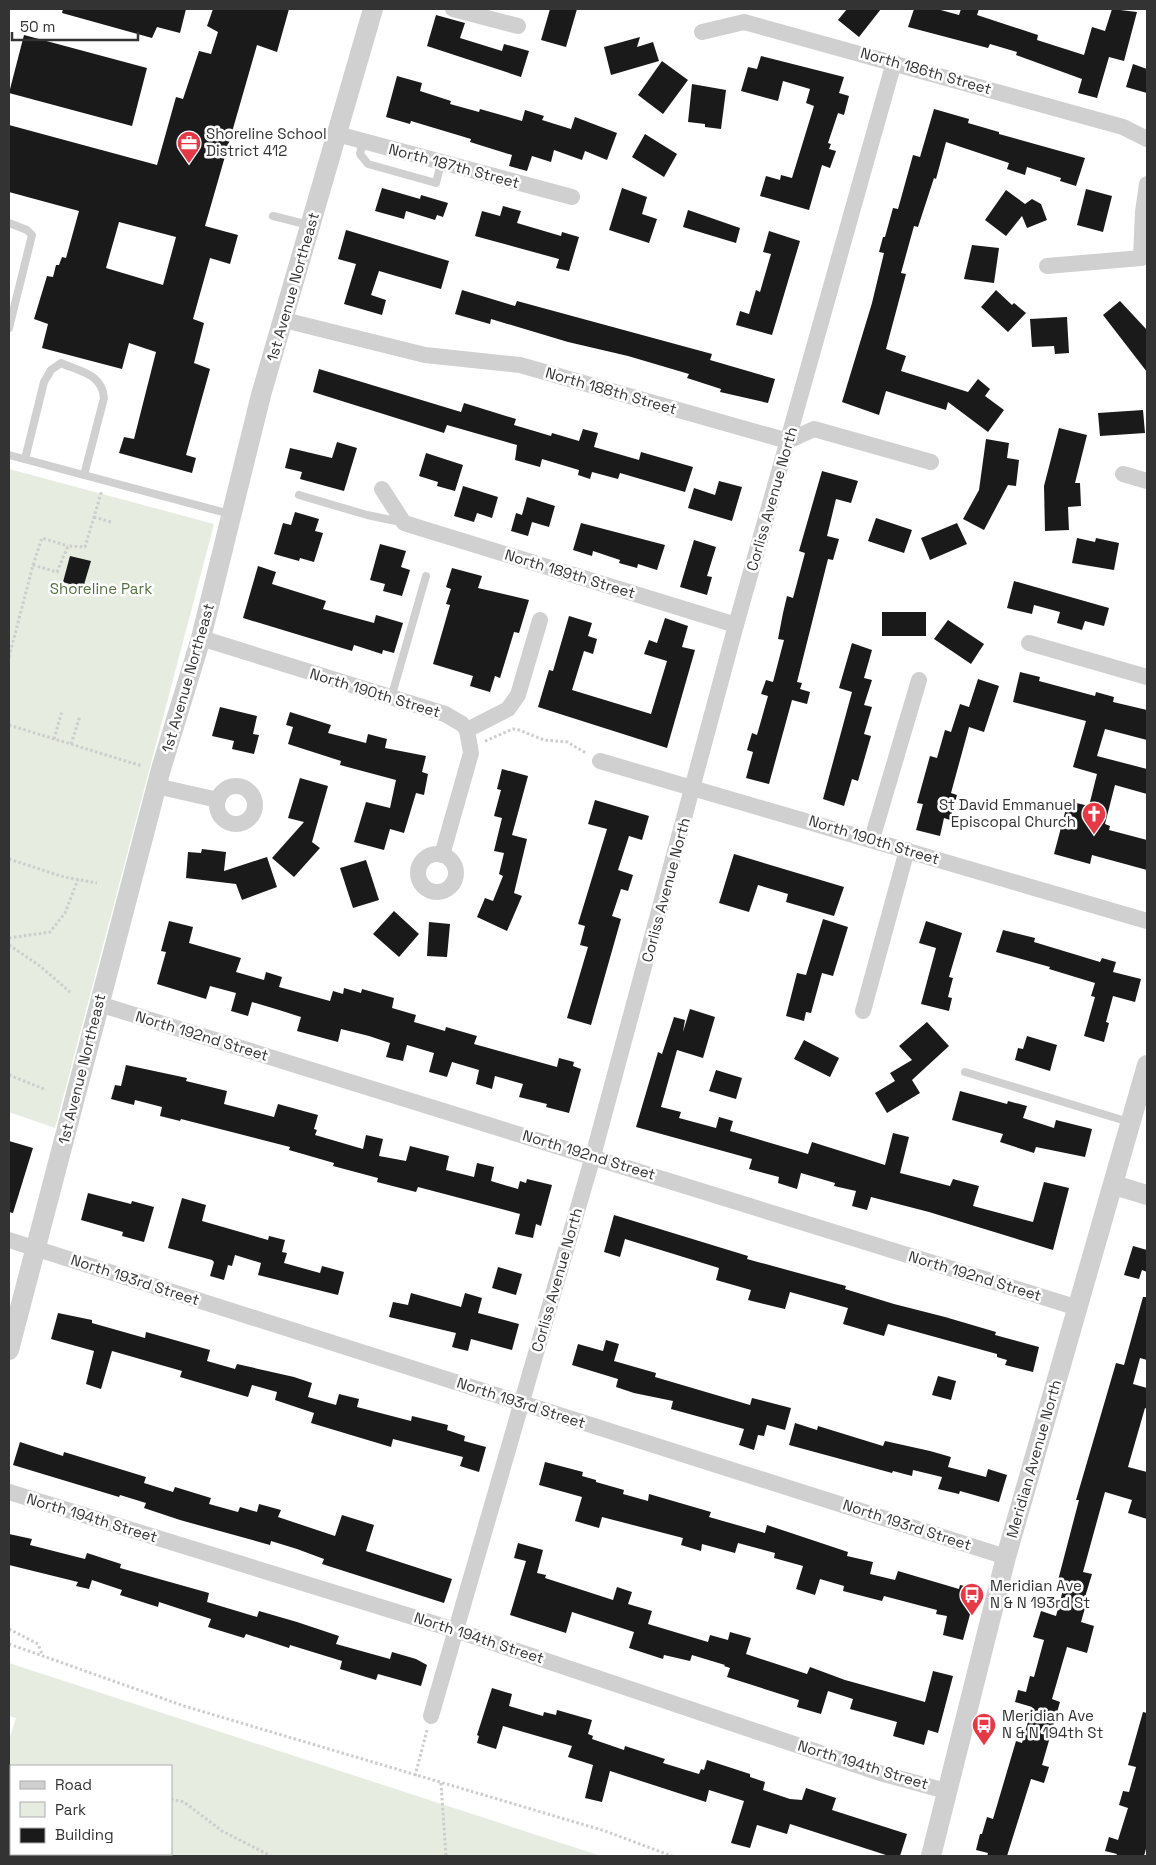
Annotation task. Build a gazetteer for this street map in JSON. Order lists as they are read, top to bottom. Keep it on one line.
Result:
{"streets":{"street":["North 186th Street","North 187th Street","1st Avenue Northeast","North 188th Street","Corliss Avenue North","North 189th Street","North 190th Street","North 192nd Street","North 193rd Street","Meridian Avenue North","North 194th Street"]},"crossings":[["North 186th Street","Corliss Avenue North"],["North 187th Street","1st Avenue Northeast"],["1st Avenue Northeast","North 188th Street"],["1st Avenue Northeast","North 190th Street"],["1st Avenue Northeast","North 192nd Street"],["1st Avenue Northeast","North 193rd Street"],["North 188th Street","Corliss Avenue North"],["Corliss Avenue North","North 189th Street"],["Corliss Avenue North","North 190th Street"],["Corliss Avenue North","North 192nd Street"],["Corliss Avenue North","North 193rd Street"],["Corliss Avenue North","North 194th Street"],["North 192nd Street","Meridian Avenue North"],["North 193rd Street","Meridian Avenue North"],["Meridian Avenue North","North 194th Street"]],"parks":["Shoreline Park"],"places":{"office":["Shoreline School District 412"],"church":["St David Emmanuel Episcopal Church"],"bus stop":["Meridian Ave N & N 193rd St","Meridian Ave N & N 194th St"]},"legend":["Road","Park","Building"],"scale_bar":"50 m"}
